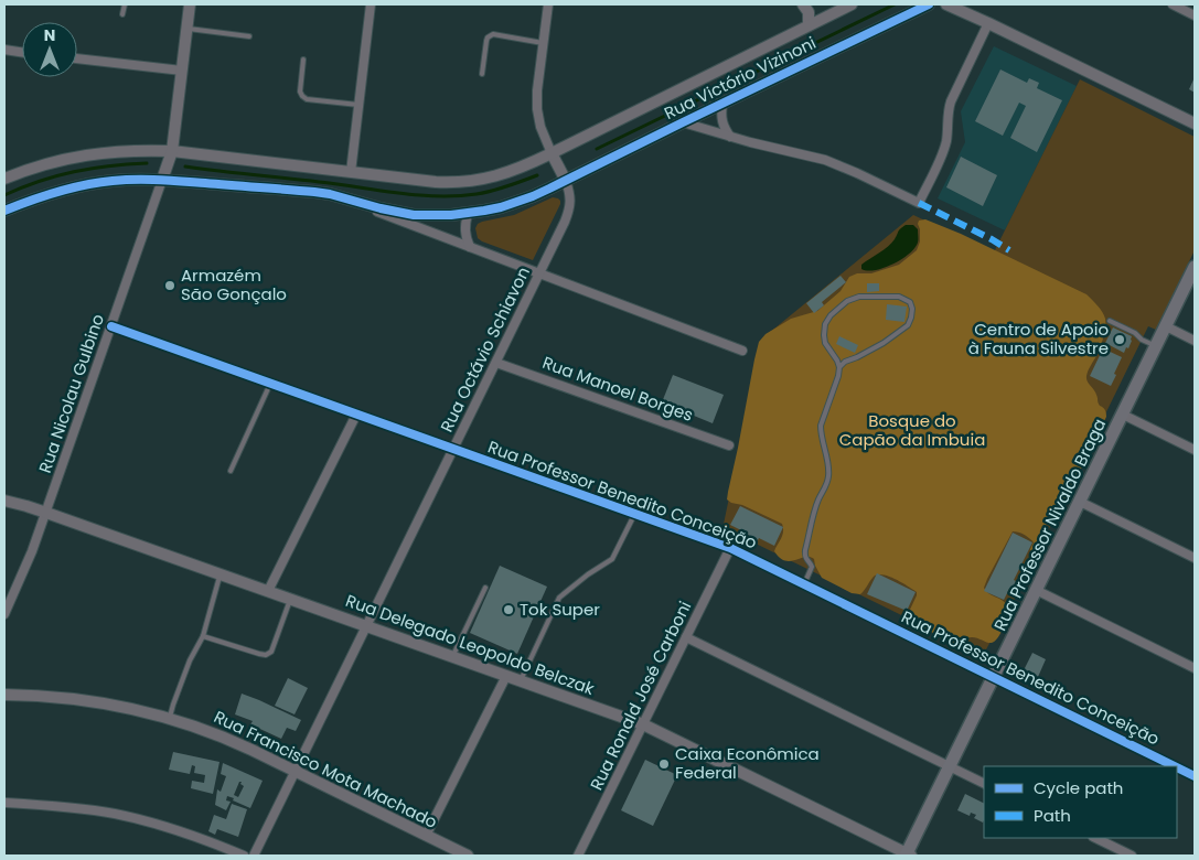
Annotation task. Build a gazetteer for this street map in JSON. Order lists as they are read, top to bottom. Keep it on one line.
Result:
{"streets":{"main road":["Rua Professor Nivaldo Braga"],"street":["Rua Victório Vizinoni","Rua Octávio Schiavon","Rua Manoel Borges","Rua Nicolau Gulbino","Rua Professor Benedito Conceição","Rua Delegado Leopoldo Belczak","Rua Ronald José Carboni","Rua Francisco Mota Machado"]},"crossings":[["Rua Victório Vizinoni","Rua Octávio Schiavon"],["Rua Victório Vizinoni","Rua Nicolau Gulbino"],["Rua Octávio Schiavon","Rua Manoel Borges"],["Rua Octávio Schiavon","Rua Professor Benedito Conceição"],["Rua Octávio Schiavon","Rua Delegado Leopoldo Belczak"],["Rua Octávio Schiavon","Rua Francisco Mota Machado"],["Rua Nicolau Gulbino","Rua Professor Benedito Conceição"],["Rua Nicolau Gulbino","Rua Delegado Leopoldo Belczak"],["Rua Professor Benedito Conceição","Rua Professor Nivaldo Braga"],["Rua Professor Benedito Conceição","Rua Ronald José Carboni"],["Rua Professor Nivaldo Braga","Rua Delegado Leopoldo Belczak"],["Rua Delegado Leopoldo Belczak","Rua Ronald José Carboni"]],"parks":["Bosque do Capão da Imbuia"],"places":["Armazém São Gonçalo","Centro de Apoio à Fauna Silvestre","Tok Super","Caixa Econômica Federal"],"legend":["Cycle path","Path"],"north":"top"}
